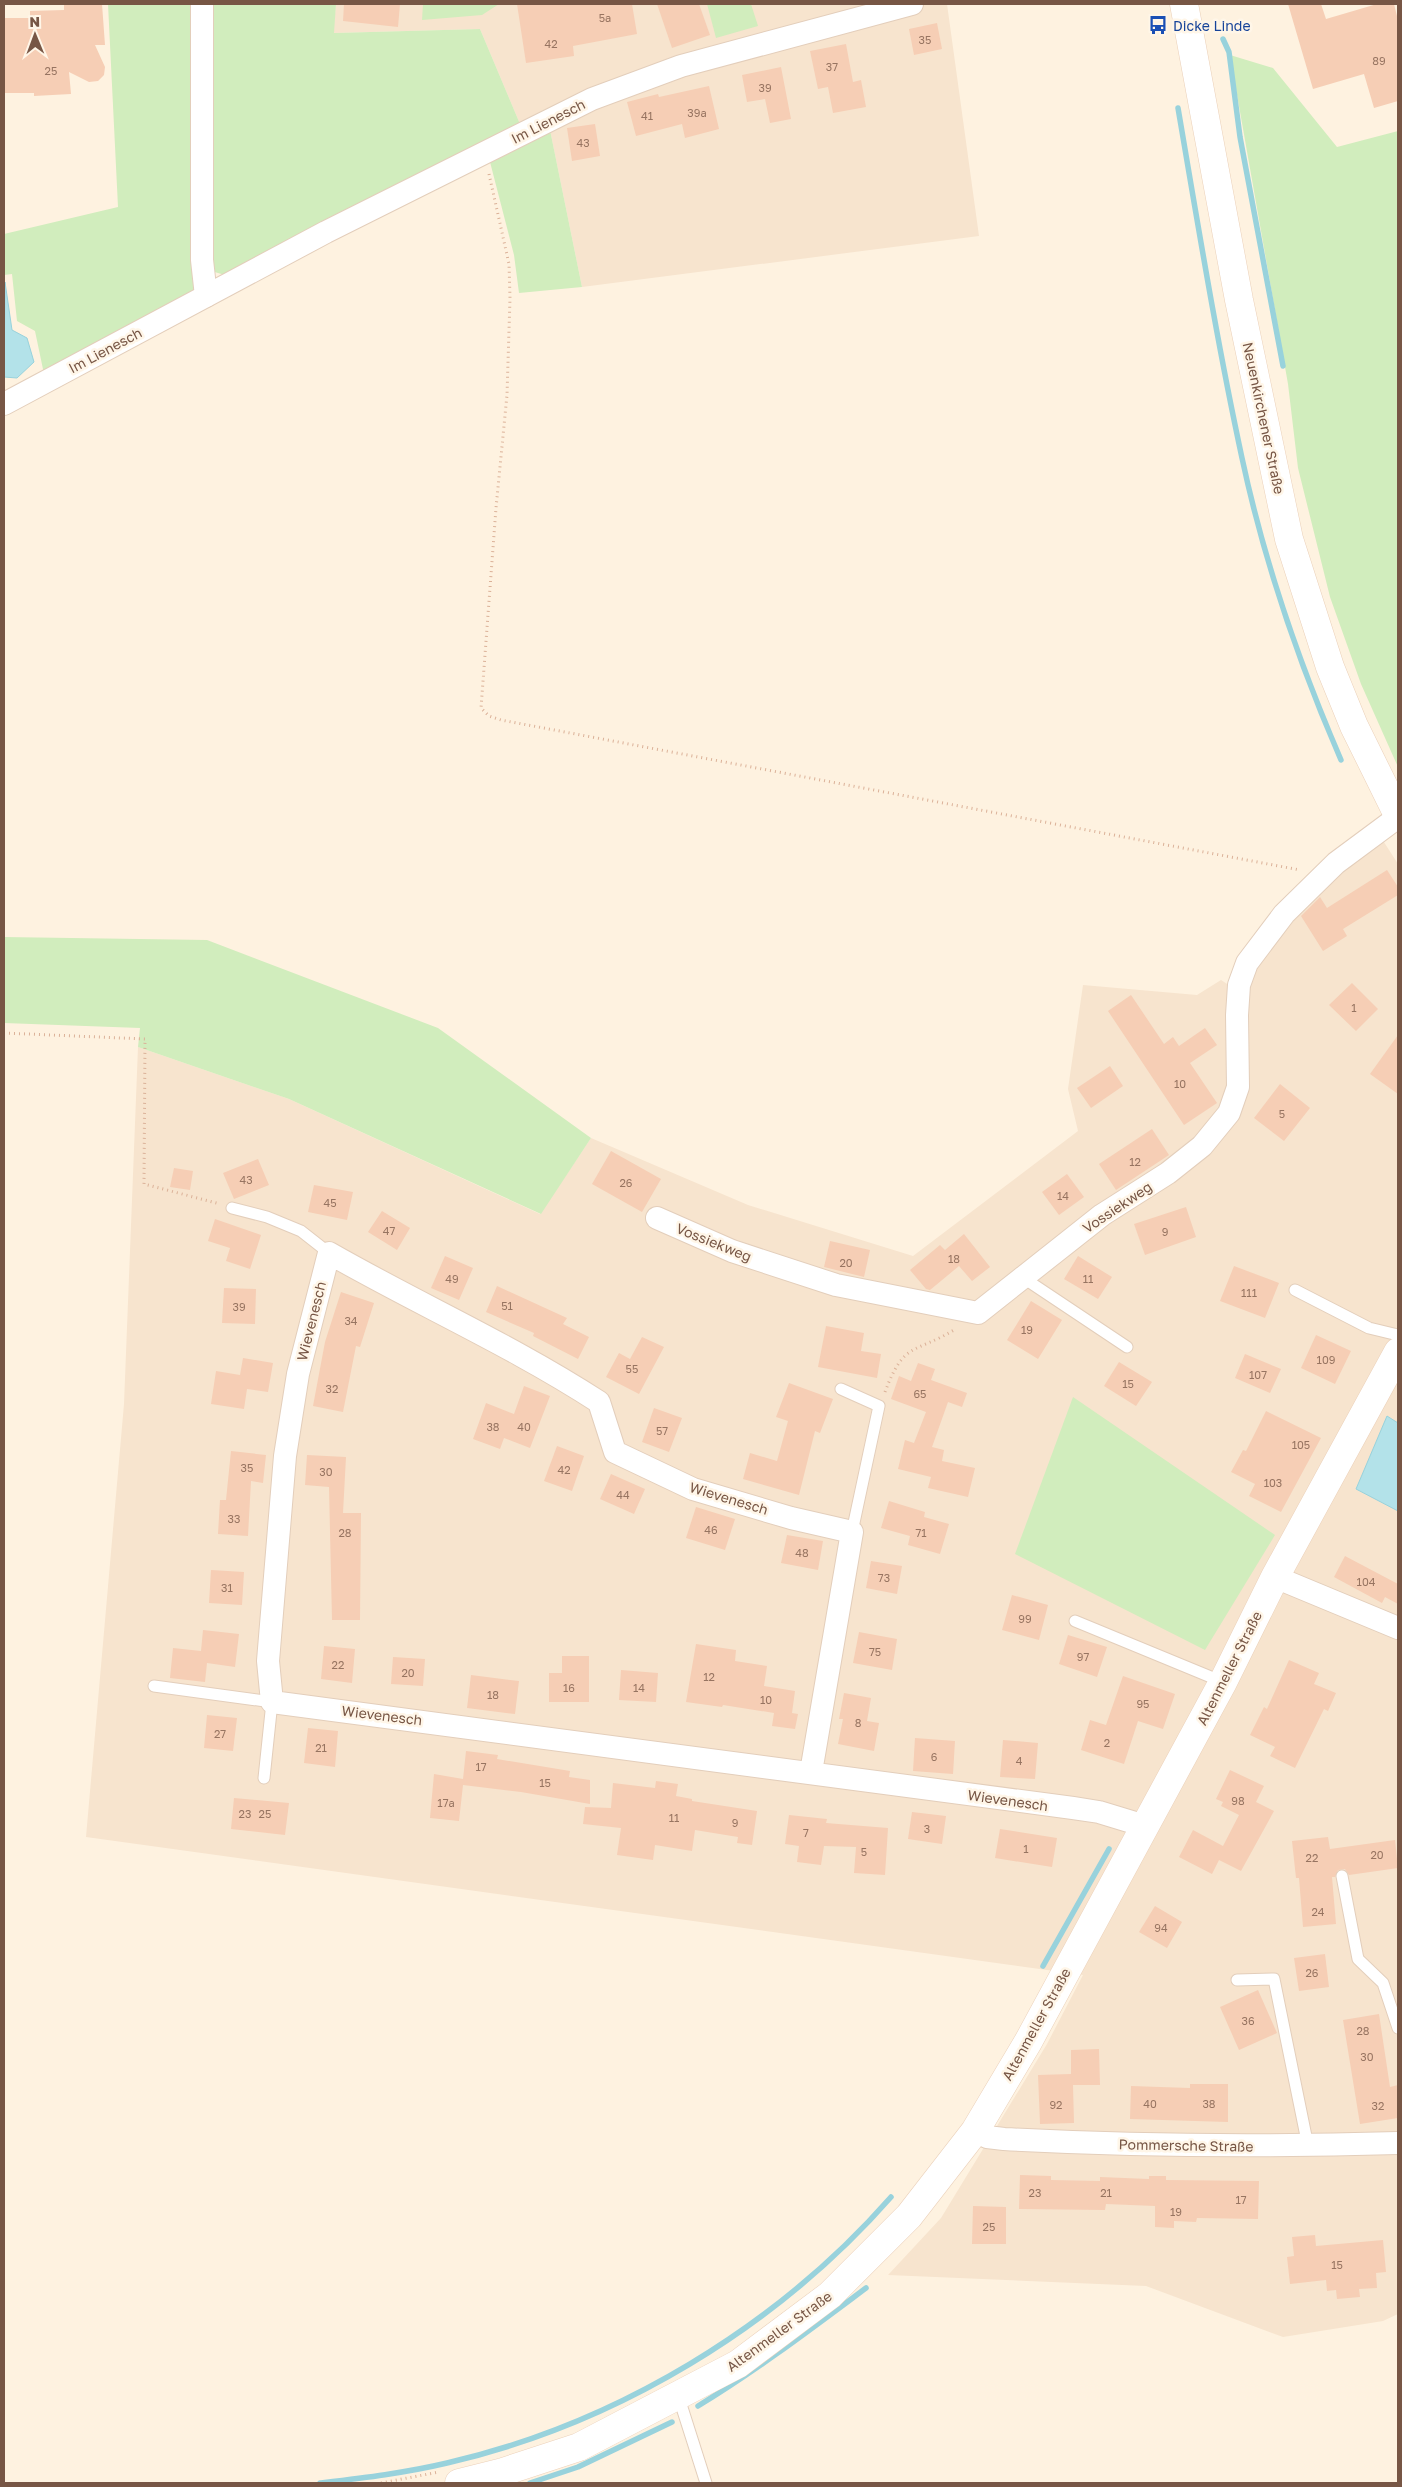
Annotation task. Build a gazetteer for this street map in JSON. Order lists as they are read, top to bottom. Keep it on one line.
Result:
{"streets":{"street":["Im Lienesch","Neuenkirchener Straße","Vossiekweg","Wievenesch","Altenmeller Straße","Pommersche Straße"]},"crossings":[["Neuenkirchener Straße","Vossiekweg"],["Wievenesch","Altenmeller Straße"],["Altenmeller Straße","Pommersche Straße"]],"places":{"bus stop":["Dicke Linde"]},"house_numbers":["5a","35","42","89","37","25","39","39a","41","43","1","10","5","12","43","26","14","45","47","9","18","20","49","11","111","51","39","34","19","109","55","107","15","32","65","38","40","57","105","35","42","30","103","44","33","46","28","71","48","73","104","31","99","75","97","22","20","12","16","14","18","10","95","8","27","2","21","6","4","17","15","98","17a","23","25","11","9","3","7","1","5","20","22","24","94","26","36","28","30","40","38","92","32","23","21","17","19","25","15"],"north":"top"}
